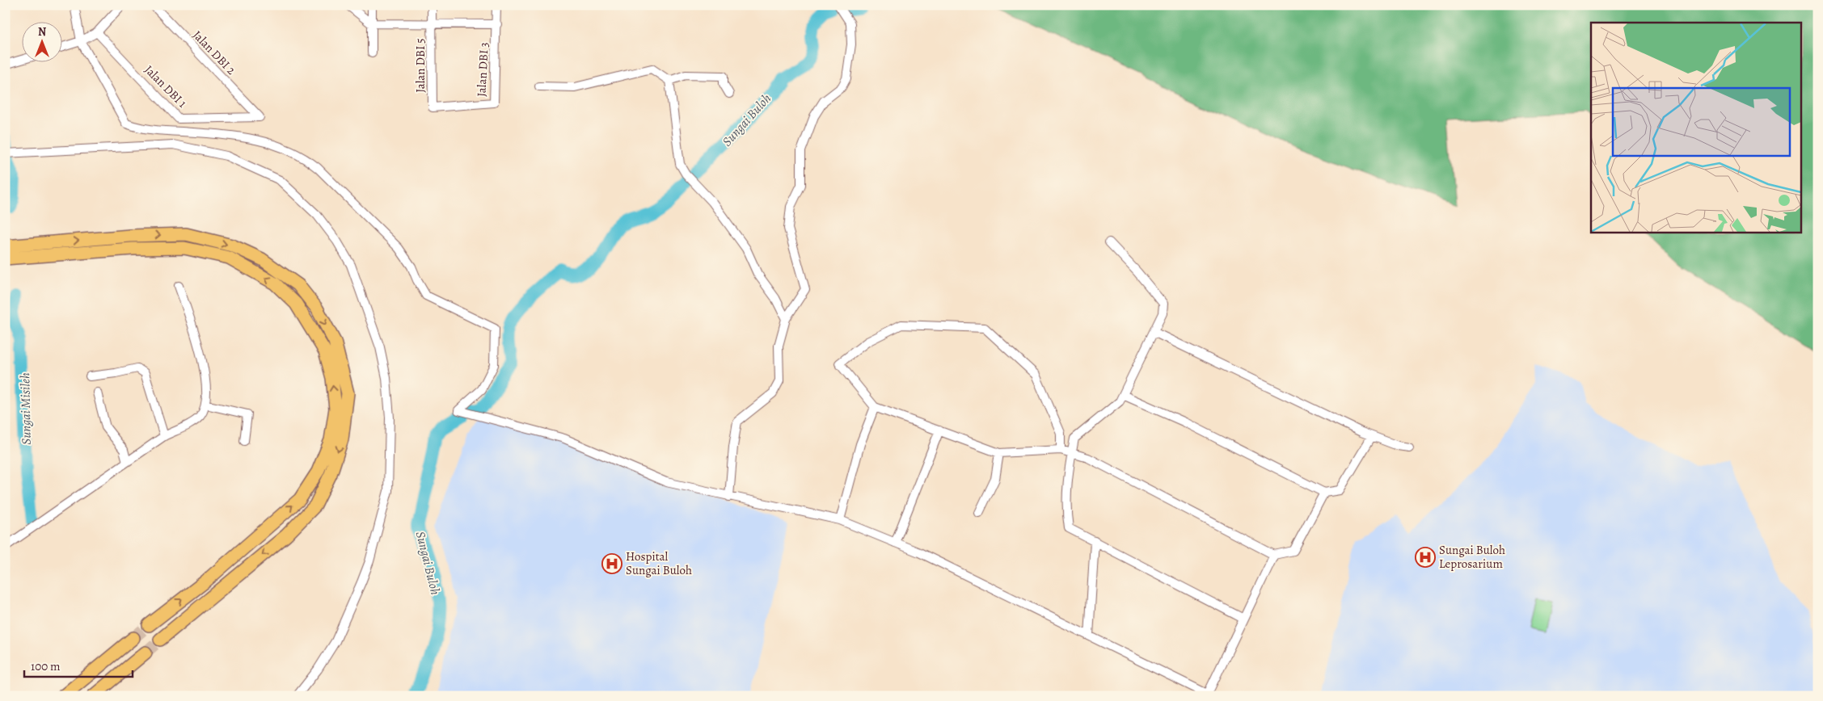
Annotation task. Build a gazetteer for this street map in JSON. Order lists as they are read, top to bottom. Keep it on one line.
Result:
{"streets":{"street":["Jalan DBI 2","Jalan DBI 5","Jalan DBI 3","Jalan DBI 1"]},"crossings":[["Jalan DBI 2","Jalan DBI 1"],["Jalan DBI 5","Jalan DBI 3"]],"water":["Sungai Buloh","Sungai Misileh"],"places":{"hospital":["Sungai Buloh Leprosarium","Hospital Sungai Buloh"]},"scale_bar":"100 m","north":"top"}
